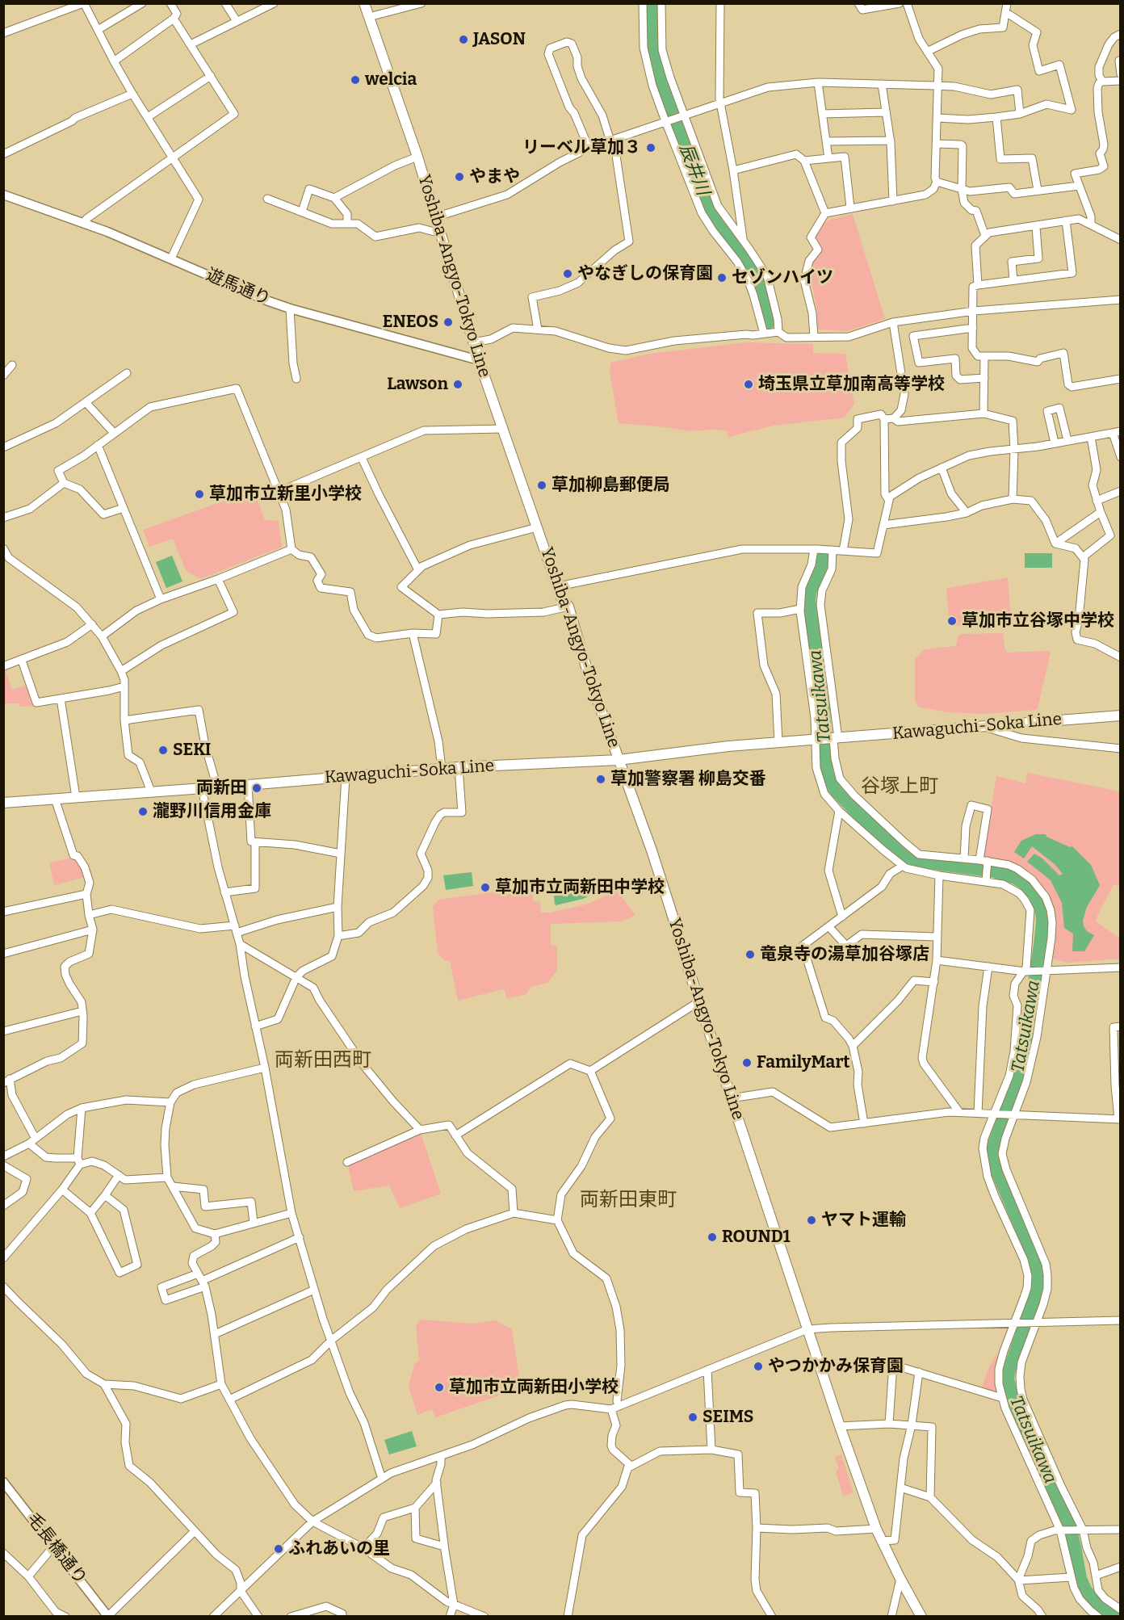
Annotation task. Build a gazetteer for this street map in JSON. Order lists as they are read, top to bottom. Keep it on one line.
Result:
{"streets":{"main road":["Yoshiba-Angyo-Tokyo Line","Kawaguchi-Soka Line"],"street":["遊馬通り","毛長橋通り"]},"crossings":[["Yoshiba-Angyo-Tokyo Line","遊馬通り"],["Yoshiba-Angyo-Tokyo Line","Kawaguchi-Soka Line"]],"districts":["谷塚上町","両新田西町","両新田東町"],"water":["辰井川","Tatsuikawa"],"places":["JASON","welcia","リーベル草加３","やまや","やなぎしの保育園","セゾンハイツ","ENEOS","Lawson","埼玉県立草加南高等学校","草加柳島郵便局","草加市立新里小学校","草加市立谷塚中学校","SEKI","草加警察署 柳島交番","両新田","瀧野川信用金庫","草加市立両新田中学校","竜泉寺の湯草加谷塚店","FamilyMart","ヤマト運輸","ROUND1","やつかかみ保育園","草加市立両新田小学校","SEIMS","ふれあいの里"]}
